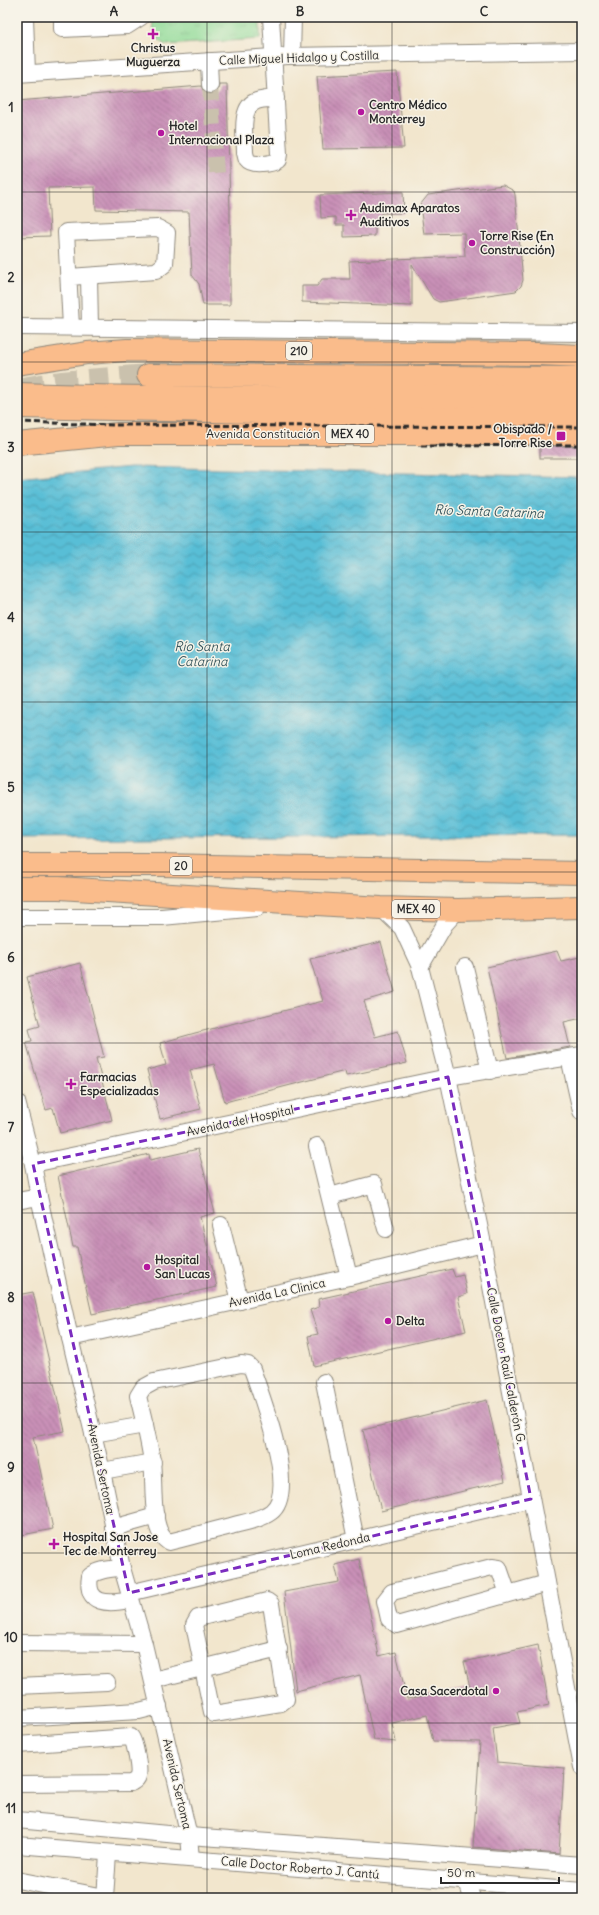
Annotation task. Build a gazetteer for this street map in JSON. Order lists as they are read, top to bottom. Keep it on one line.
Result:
{"streets":{"highway":["210","Avenida Constitución","MEX 40","20"],"street":["Calle Miguel Hidalgo y Costilla","Avenida del Hospital","Avenida La Clinica","Calle Doctor Raúl Calderón G.","Avenida Sertoma","Loma Redonda","Calle Doctor Roberto J. Cantú"]},"crossings":[["MEX 40","Calle Doctor Raúl Calderón G."],["Avenida del Hospital","Calle Doctor Raúl Calderón G."],["Avenida del Hospital","Avenida Sertoma"],["Avenida La Clinica","Calle Doctor Raúl Calderón G."],["Avenida La Clinica","Avenida Sertoma"],["Calle Doctor Raúl Calderón G.","Loma Redonda"],["Avenida Sertoma","Loma Redonda"],["Avenida Sertoma","Calle Doctor Roberto J. Cantú"]],"water":["Río Santa Catarina"],"places":{"health":["Christus Muguerza","Audimax Aparatos Auditivos","Farmacias Especializadas","Hospital San Jose Tec de Monterrey"],"other":["Centro Médico Monterrey","Hotel Internacional Plaza","Torre Rise (En Construcción)","Hospital San Lucas","Delta","Casa Sacerdotal"],"transit":["Obispado / Torre Rise"]},"scale_bar":"50 m","grid":{"columns":["A","B","C"],"rows":["1","2","3","4","5","6","7","8","9","10","11"]}}
